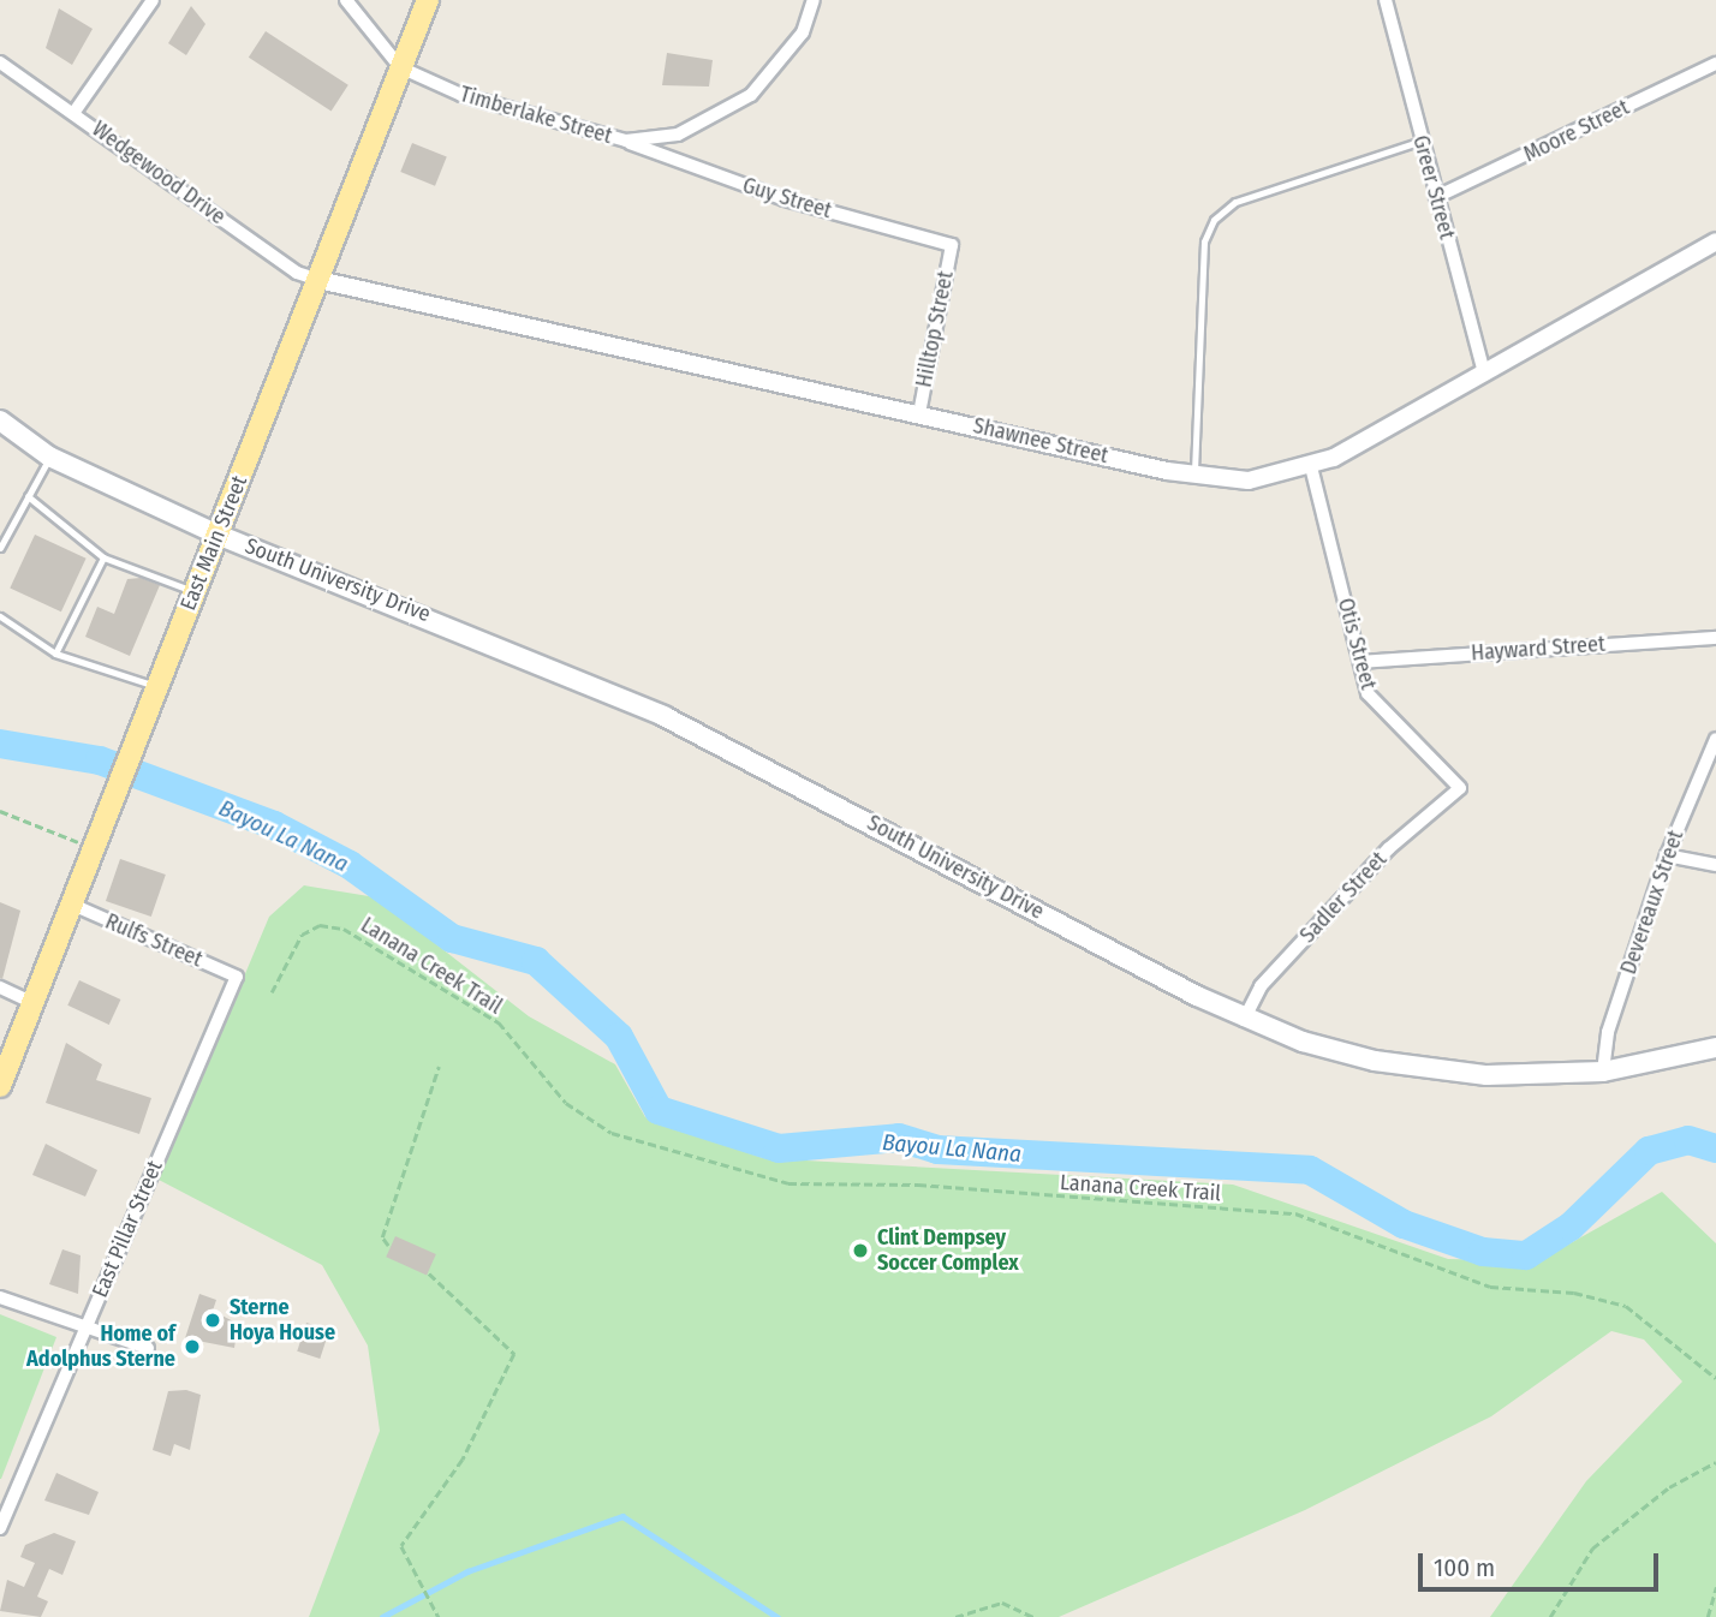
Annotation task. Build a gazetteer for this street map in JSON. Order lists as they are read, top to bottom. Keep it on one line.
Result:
{"streets":{"main road":["East Main Street","South University Drive"],"street":["Timberlake Street","Moore Street","Wedgewood Drive","Greer Street","Guy Street","Hilltop Street","Shawnee Street","Otis Street","Hayward Street","Sadler Street","Devereaux Street","Rulfs Street","East Pillar Street"],"path":["Lanana Creek Trail"]},"crossings":[["Timberlake Street","Guy Street"],["Timberlake Street","East Main Street"],["Moore Street","Greer Street"],["Wedgewood Drive","Shawnee Street"],["Wedgewood Drive","East Main Street"],["Greer Street","Shawnee Street"],["Guy Street","Hilltop Street"],["Hilltop Street","Shawnee Street"],["Shawnee Street","East Main Street"],["Shawnee Street","Otis Street"],["East Main Street","South University Drive"],["East Main Street","Rulfs Street"],["South University Drive","Sadler Street"],["South University Drive","Devereaux Street"],["Otis Street","Hayward Street"],["Otis Street","Sadler Street"],["Rulfs Street","East Pillar Street"]],"water":["Bayou La Nana"],"places":["Clint Dempsey Soccer Complex","Sterne Hoya House","Home of Adolphus Sterne"],"scale_bar":"100 m"}
